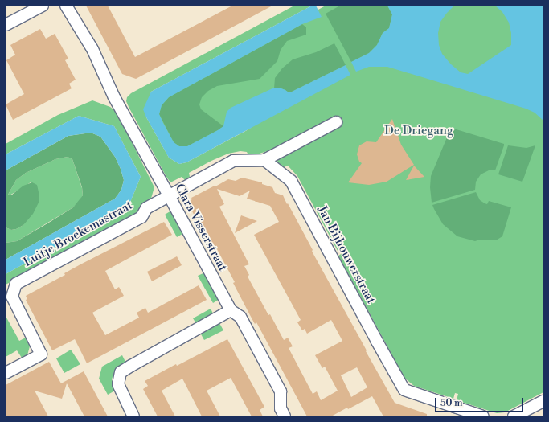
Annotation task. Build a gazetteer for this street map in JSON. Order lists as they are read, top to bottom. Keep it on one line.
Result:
{"streets":{"street":["Clara Visserstraat","Luitje Broekemastraat","Jan Bijhouwerstraat"]},"crossings":[["Clara Visserstraat","Luitje Broekemastraat"]],"parks":["De Driegang"],"scale_bar":"50 m"}
